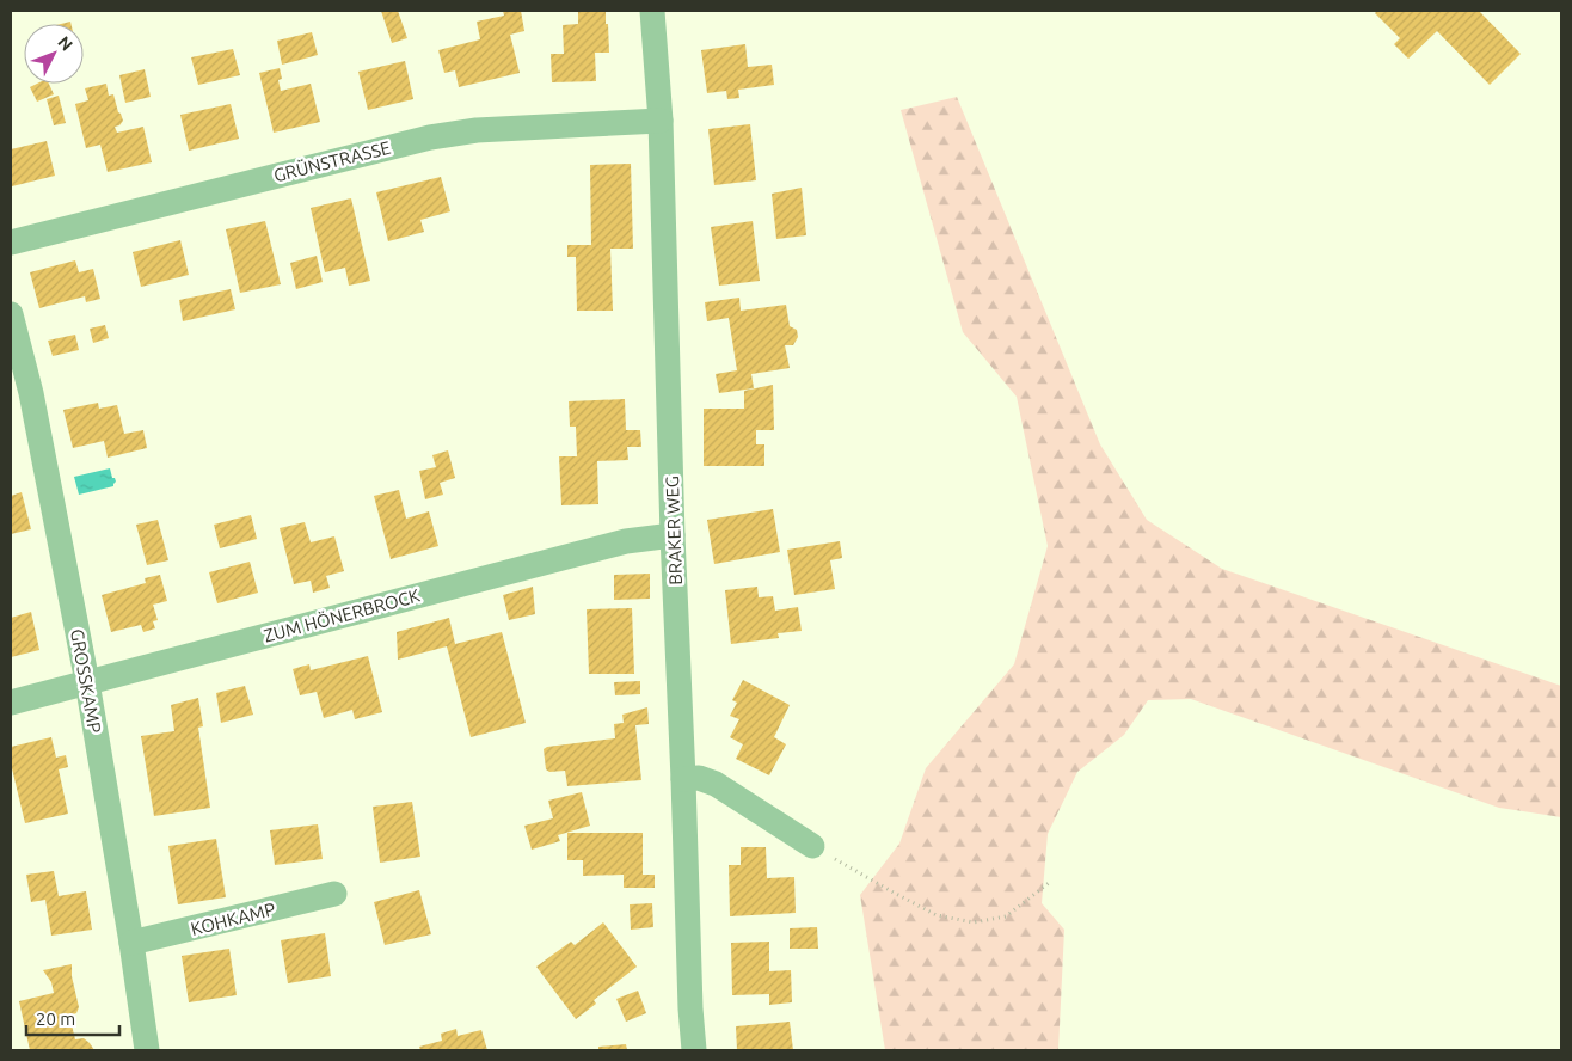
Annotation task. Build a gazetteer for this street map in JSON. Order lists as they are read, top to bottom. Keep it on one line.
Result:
{"streets":{"street":["GRÜNSTRASSE","BRAKER WEG","ZUM HÖNERBROCK","GROSSKAMP","KOHKAMP"]},"crossings":[["GRÜNSTRASSE","BRAKER WEG"],["BRAKER WEG","ZUM HÖNERBROCK"],["ZUM HÖNERBROCK","GROSSKAMP"],["GROSSKAMP","KOHKAMP"]],"scale_bar":"20 m","north":"top right"}
